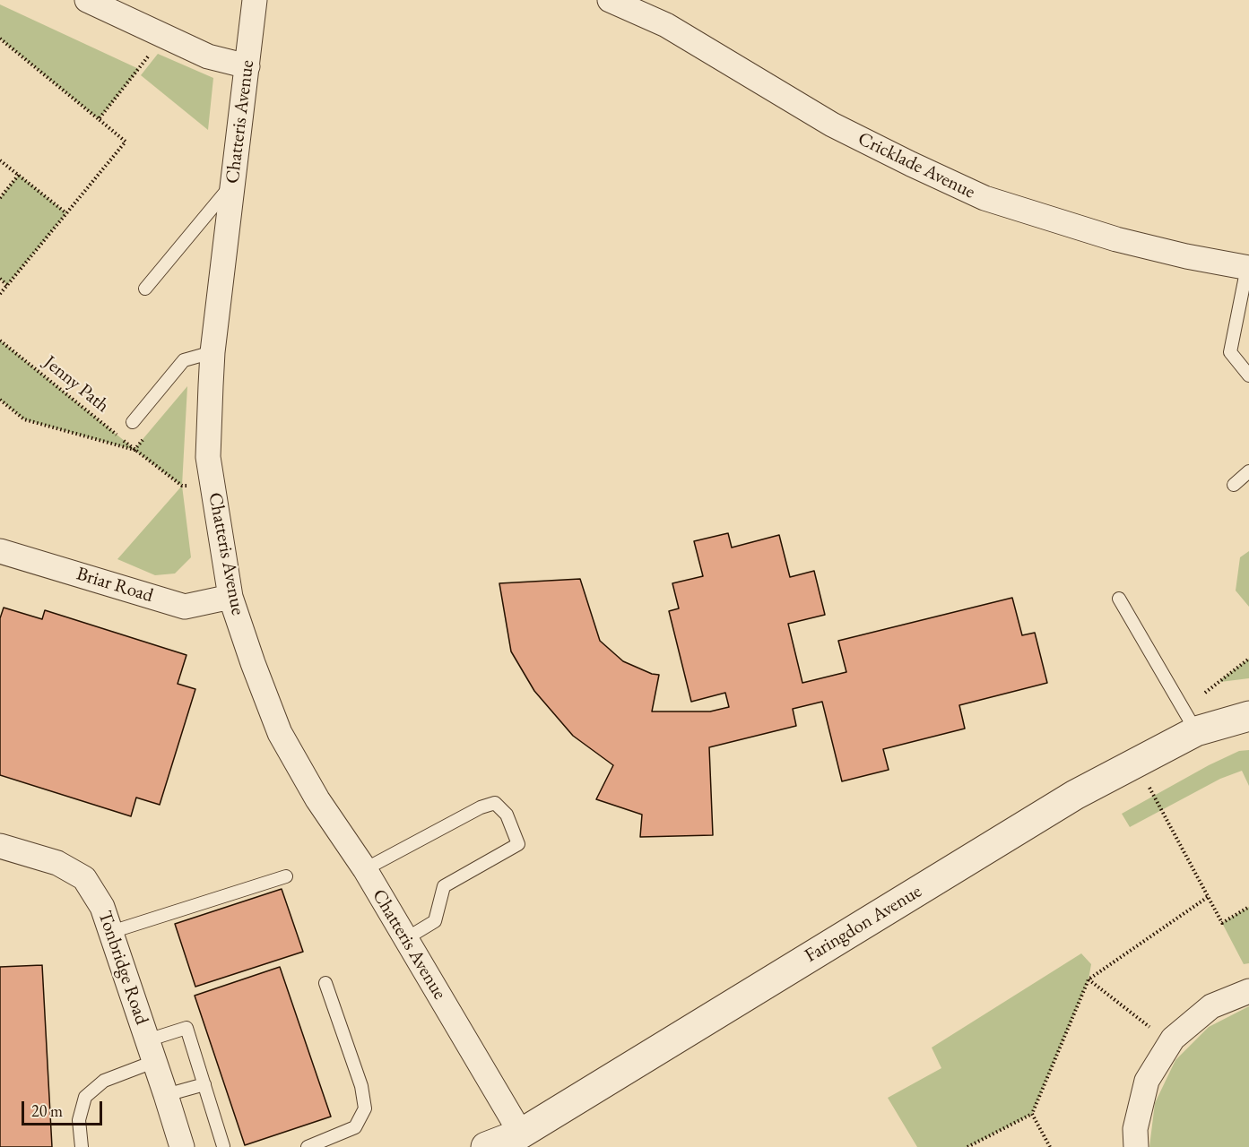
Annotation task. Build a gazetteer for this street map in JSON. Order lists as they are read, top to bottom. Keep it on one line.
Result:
{"streets":{"street":["Chatteris Avenue","Cricklade Avenue","Briar Road","Faringdon Avenue","Tonbridge Road"],"path":["Jenny Path"]},"crossings":[["Chatteris Avenue","Briar Road"],["Chatteris Avenue","Faringdon Avenue"]],"scale_bar":"20 m"}
